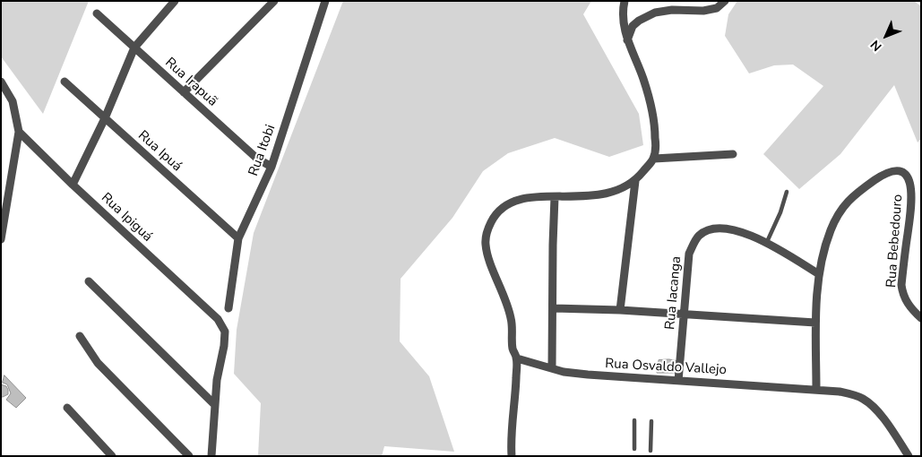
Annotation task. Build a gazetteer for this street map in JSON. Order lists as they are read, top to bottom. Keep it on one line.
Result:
{"streets":{"street":["Rua Irapuã","Rua Itobi","Rua Ipuá","Rua Ipiguá","Rua Bebedouro","Rua Iacanga","Rua Osvaldo Vallejo"]},"crossings":[["Rua Irapuã","Rua Itobi"],["Rua Itobi","Rua Ipuá"],["Rua Bebedouro","Rua Iacanga"],["Rua Iacanga","Rua Osvaldo Vallejo"]],"north":"bottom left"}
